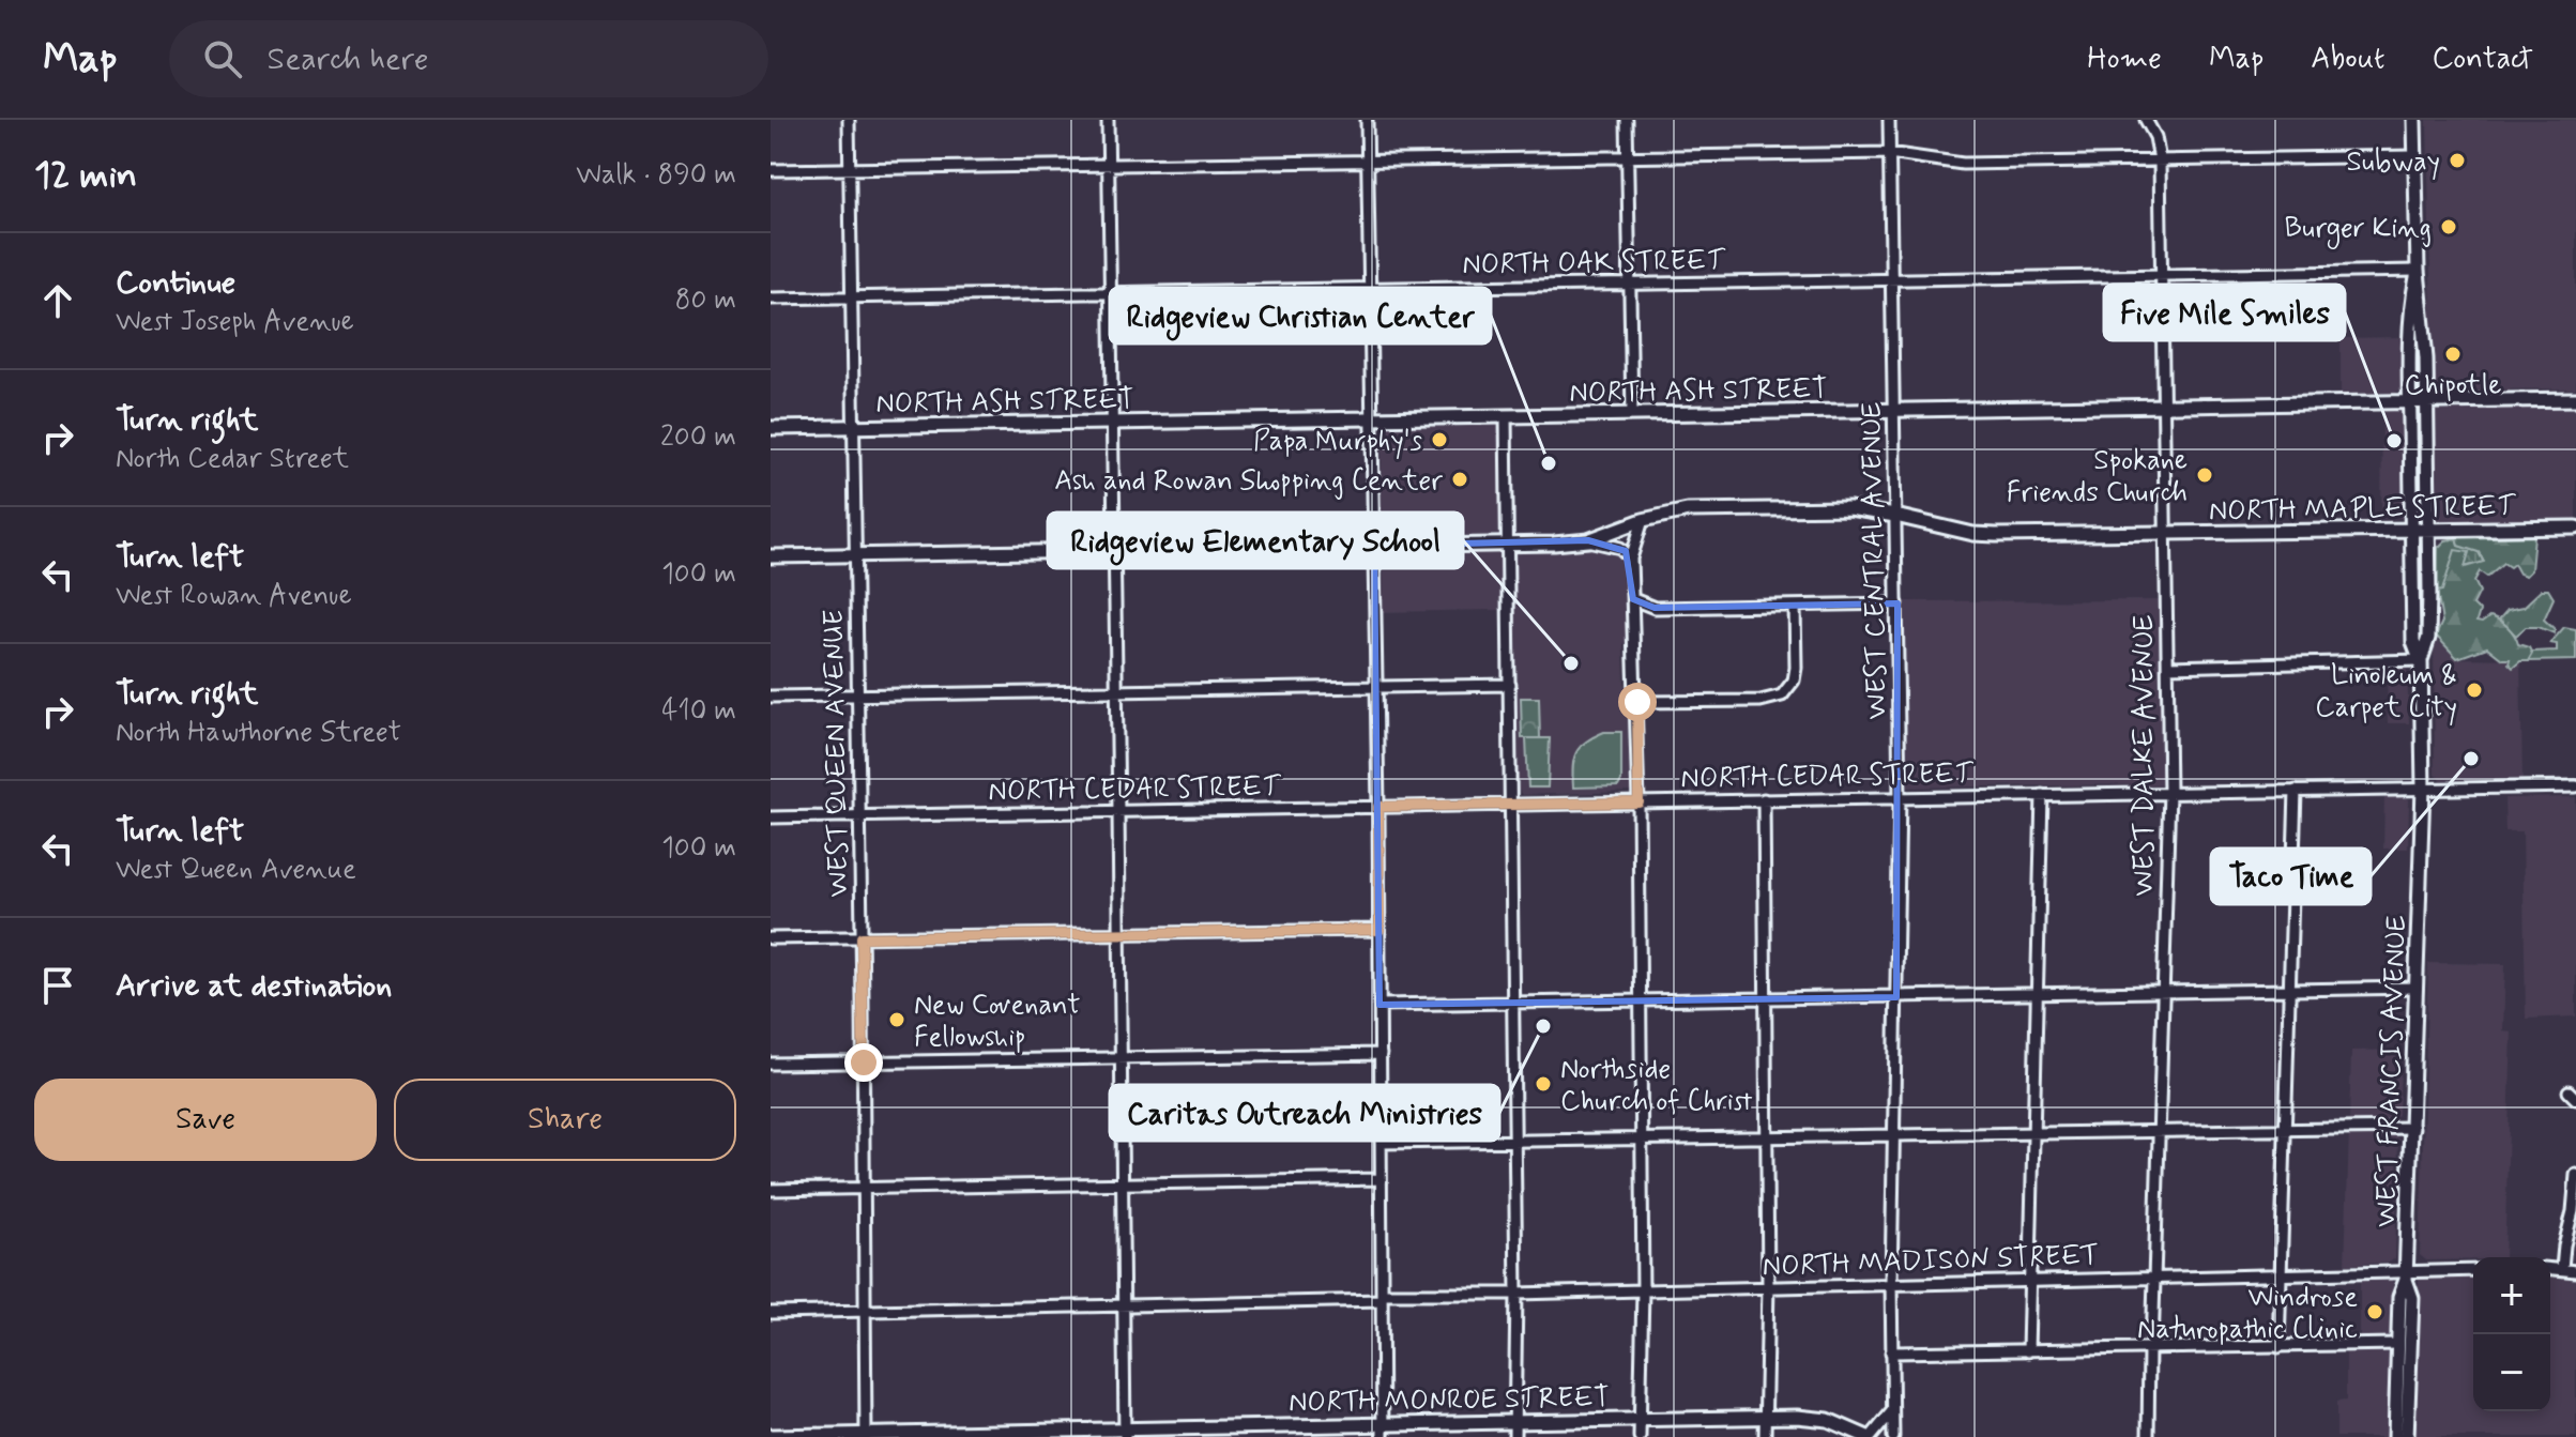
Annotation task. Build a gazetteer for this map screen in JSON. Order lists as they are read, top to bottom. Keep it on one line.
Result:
{"streets":{"main road":["NORTH ASH STREET","NORTH MAPLE STREET","WEST FRANCIS AVENUE","NORTH MONROE STREET"],"street":["NORTH OAK STREET","WEST CENTRAL AVENUE","WEST QUEEN AVENUE","WEST DALKE AVENUE","NORTH CEDAR STREET","NORTH MADISON STREET"]},"crossings":[["NORTH OAK STREET","WEST CENTRAL AVENUE"],["NORTH OAK STREET","WEST QUEEN AVENUE"],["NORTH OAK STREET","WEST DALKE AVENUE"],["NORTH OAK STREET","WEST FRANCIS AVENUE"],["NORTH ASH STREET","WEST CENTRAL AVENUE"],["NORTH ASH STREET","WEST QUEEN AVENUE"],["NORTH ASH STREET","WEST DALKE AVENUE"],["NORTH ASH STREET","WEST FRANCIS AVENUE"],["NORTH MAPLE STREET","WEST CENTRAL AVENUE"],["NORTH MAPLE STREET","WEST QUEEN AVENUE"],["NORTH MAPLE STREET","WEST DALKE AVENUE"],["NORTH MAPLE STREET","WEST FRANCIS AVENUE"],["WEST CENTRAL AVENUE","NORTH CEDAR STREET"],["WEST CENTRAL AVENUE","NORTH MADISON STREET"],["WEST QUEEN AVENUE","NORTH CEDAR STREET"],["WEST QUEEN AVENUE","NORTH MADISON STREET"],["WEST QUEEN AVENUE","NORTH MONROE STREET"],["WEST DALKE AVENUE","NORTH CEDAR STREET"],["WEST DALKE AVENUE","NORTH MADISON STREET"],["NORTH CEDAR STREET","WEST FRANCIS AVENUE"],["WEST FRANCIS AVENUE","NORTH MADISON STREET"]],"places":["Subway","Burger King","Chipotle","Papa Murphy's","Five Mile Smiles","Ridgeview Christian Center","Spokane Friends Church","Ash and Rowan Shopping Center","Ridgeview Elementary School","Linoleum & Carpet City","Taco Time","New Covenant Fellowship","Caritas Outreach Ministries","Northside Church of Christ","Windrose Naturopathic Clinic"],"page":{"header":"Map","search":"Search here","nav":["Home","Map","About","Contact"],"heading":["12 min","Walk · 890 m"],"list":[["Continue","West Joseph Avenue","80 m"],["Turn right","North Cedar Street","200 m"],["Turn left","West Rowan Avenue","100 m"],["Turn right","North Hawthorne Street","410 m"],["Turn left","West Queen Avenue","100 m"],"Arrive at destination"],"buttons":["Save","Share"],"map_buttons":["+","−"]}}
